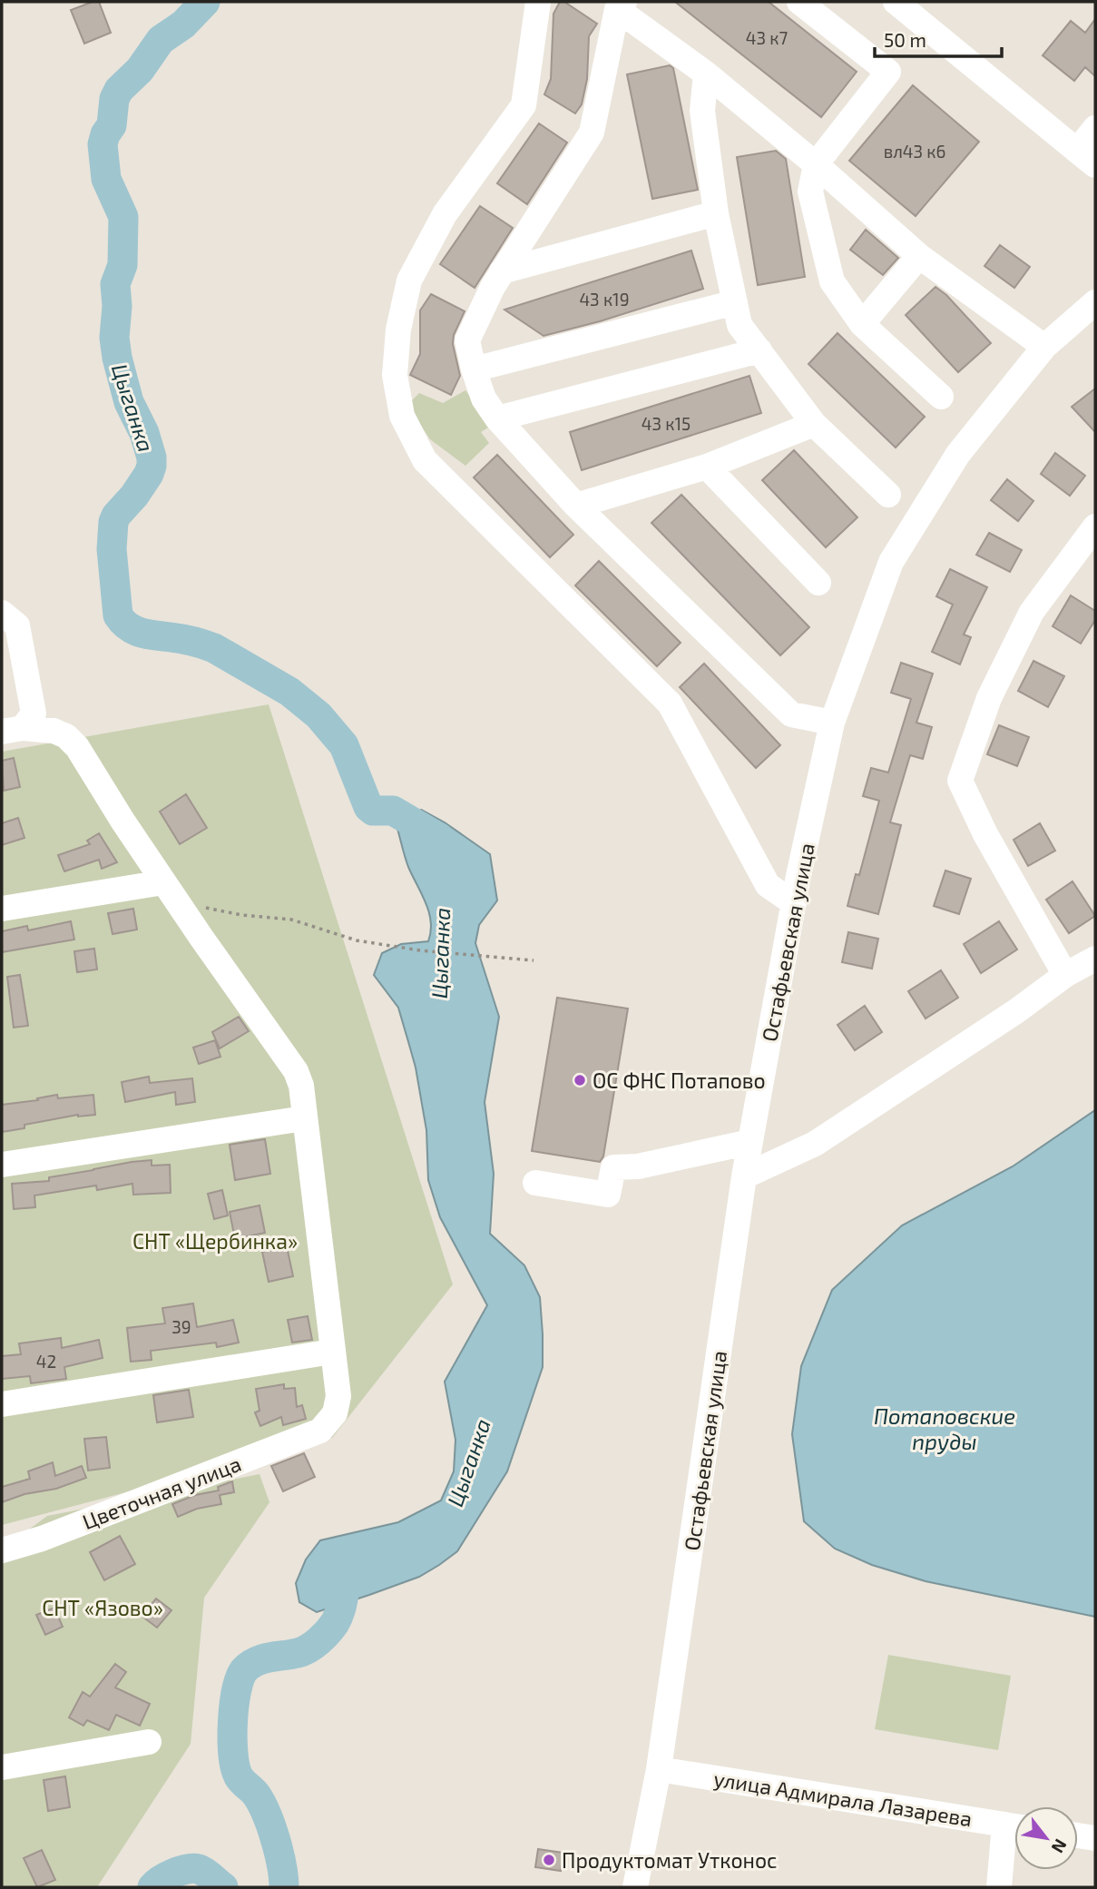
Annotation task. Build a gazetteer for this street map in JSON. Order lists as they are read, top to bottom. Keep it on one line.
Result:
{"streets":{"street":["Остафьевская улица","Цветочная улица","улица Адмирала Лазарева"]},"crossings":[["Остафьевская улица","улица Адмирала Лазарева"]],"water":["Цыганка","Потаповские пруды"],"parks":["СНТ «Щербинка»","СНТ «Язово»"],"places":["ОС ФНС Потапово","Продуктомат Утконос"],"house_numbers":["43 к7","вл43 к6","43 к19","43 к15","39","42"],"scale_bar":"50 m","north":"bottom right"}
